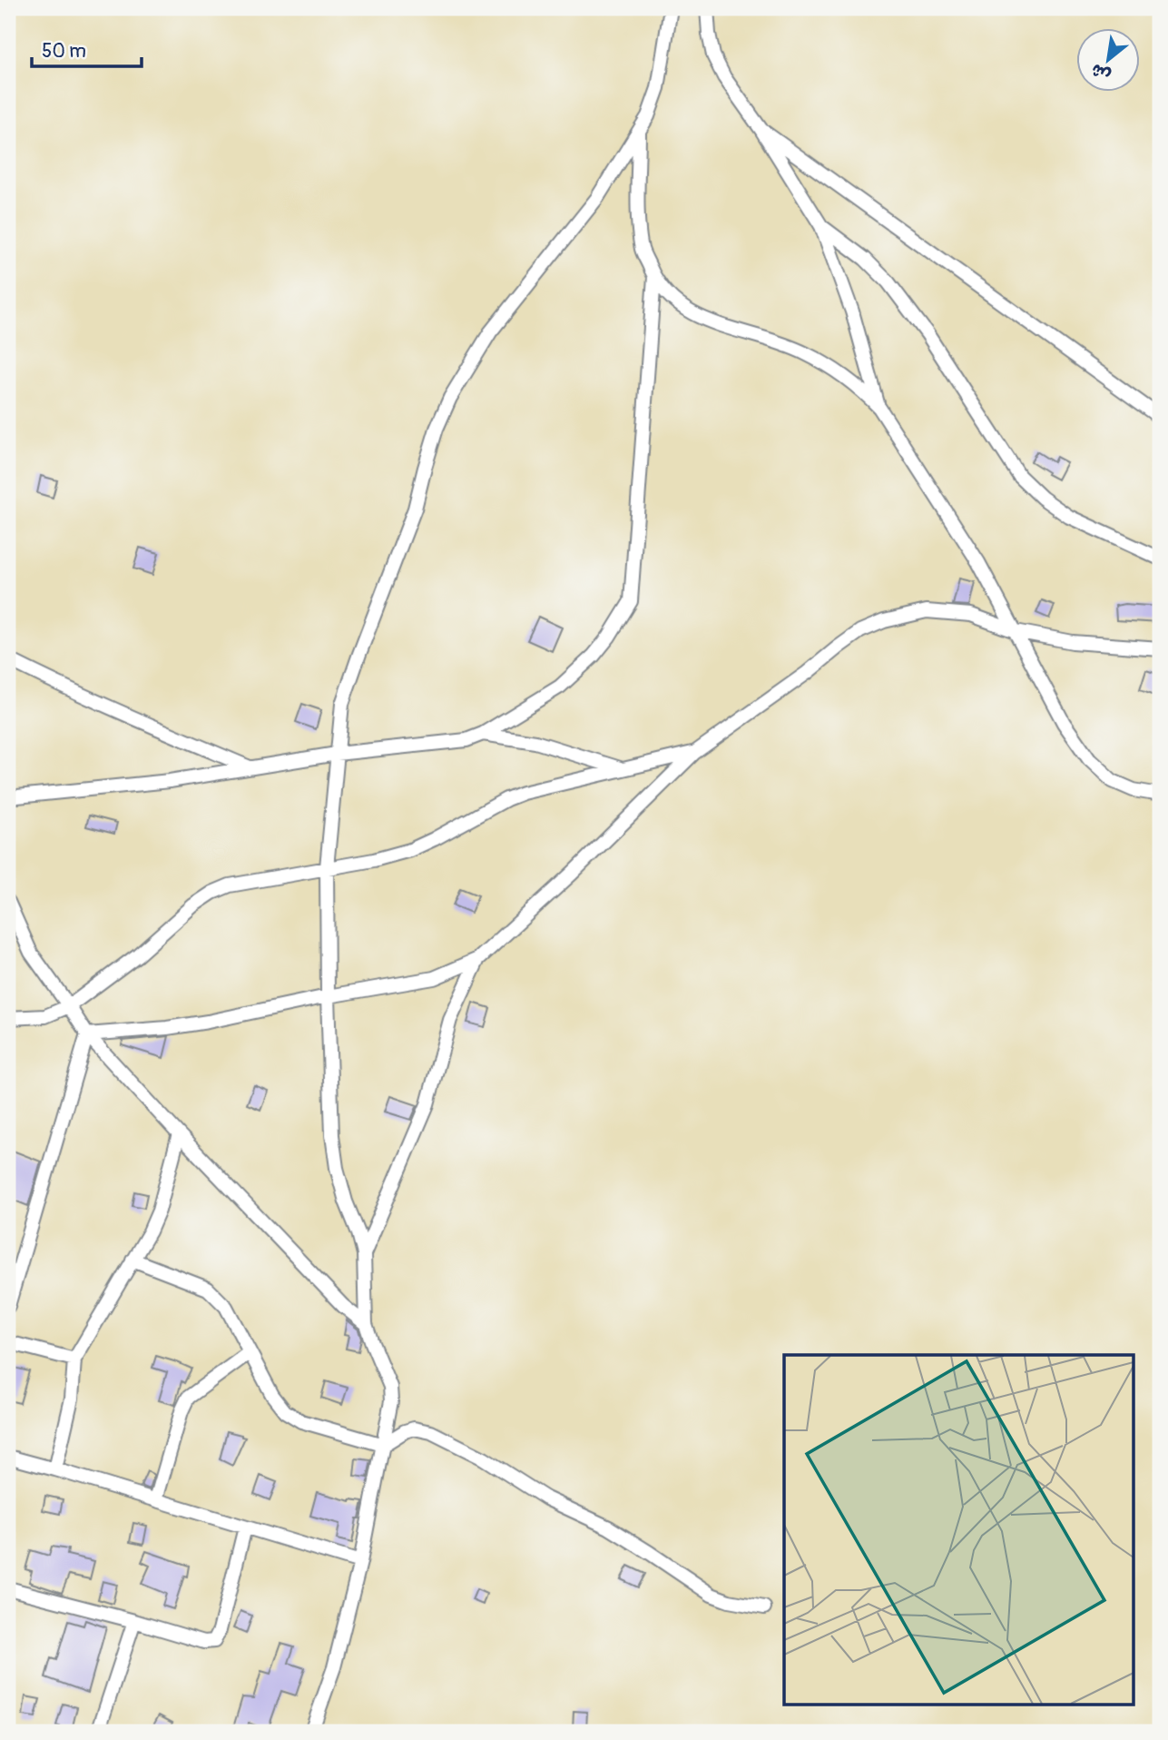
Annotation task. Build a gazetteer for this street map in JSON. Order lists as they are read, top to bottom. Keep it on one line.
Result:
{"scale_bar":"50 m","north":"bottom left"}
